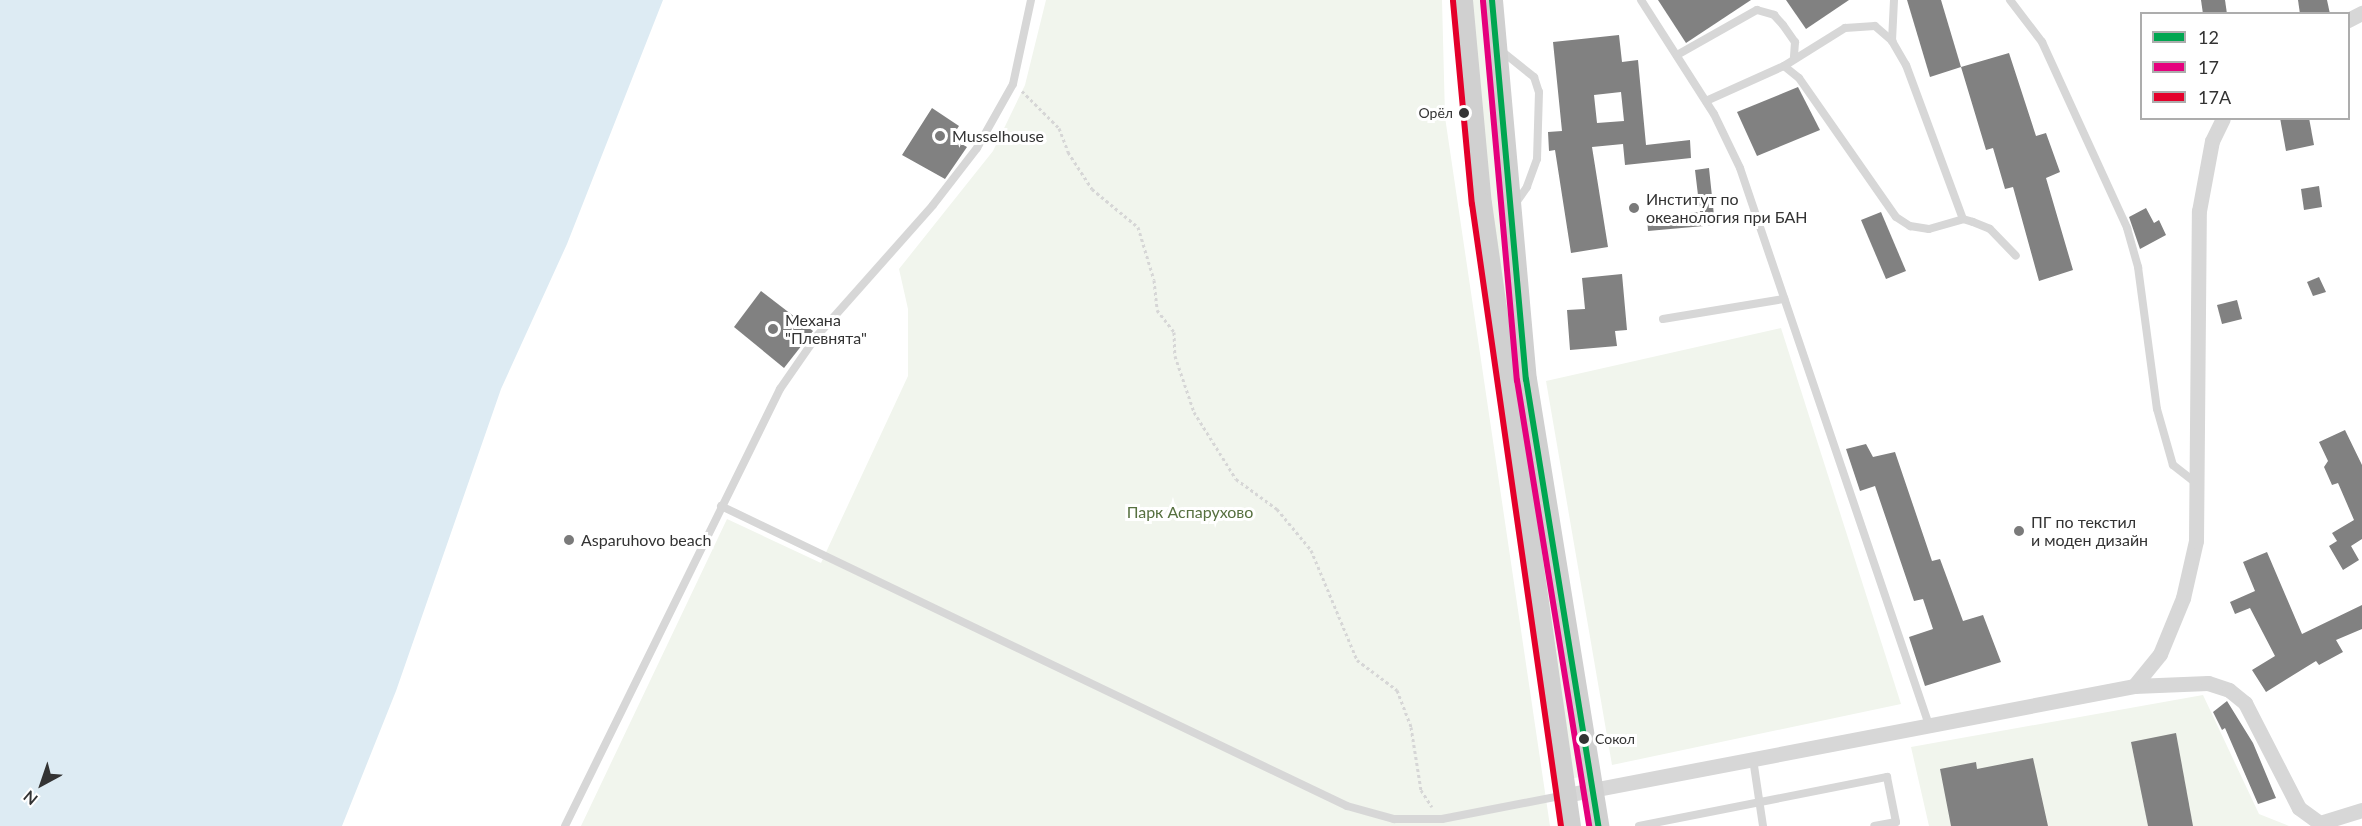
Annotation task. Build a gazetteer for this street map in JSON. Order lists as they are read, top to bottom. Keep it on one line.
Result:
{"parks":["Парк Аспарухово"],"places":["Орёл","Musselhouse","Институт по океанология при БАН","Механа \"Плевнята\"","ПГ по текстил и моден дизайн","Asparuhovo beach","Сокол"],"lines":["transit line 12","transit line 17","transit line 17А"],"legend":["12","17","17А"],"north":"bottom left"}
